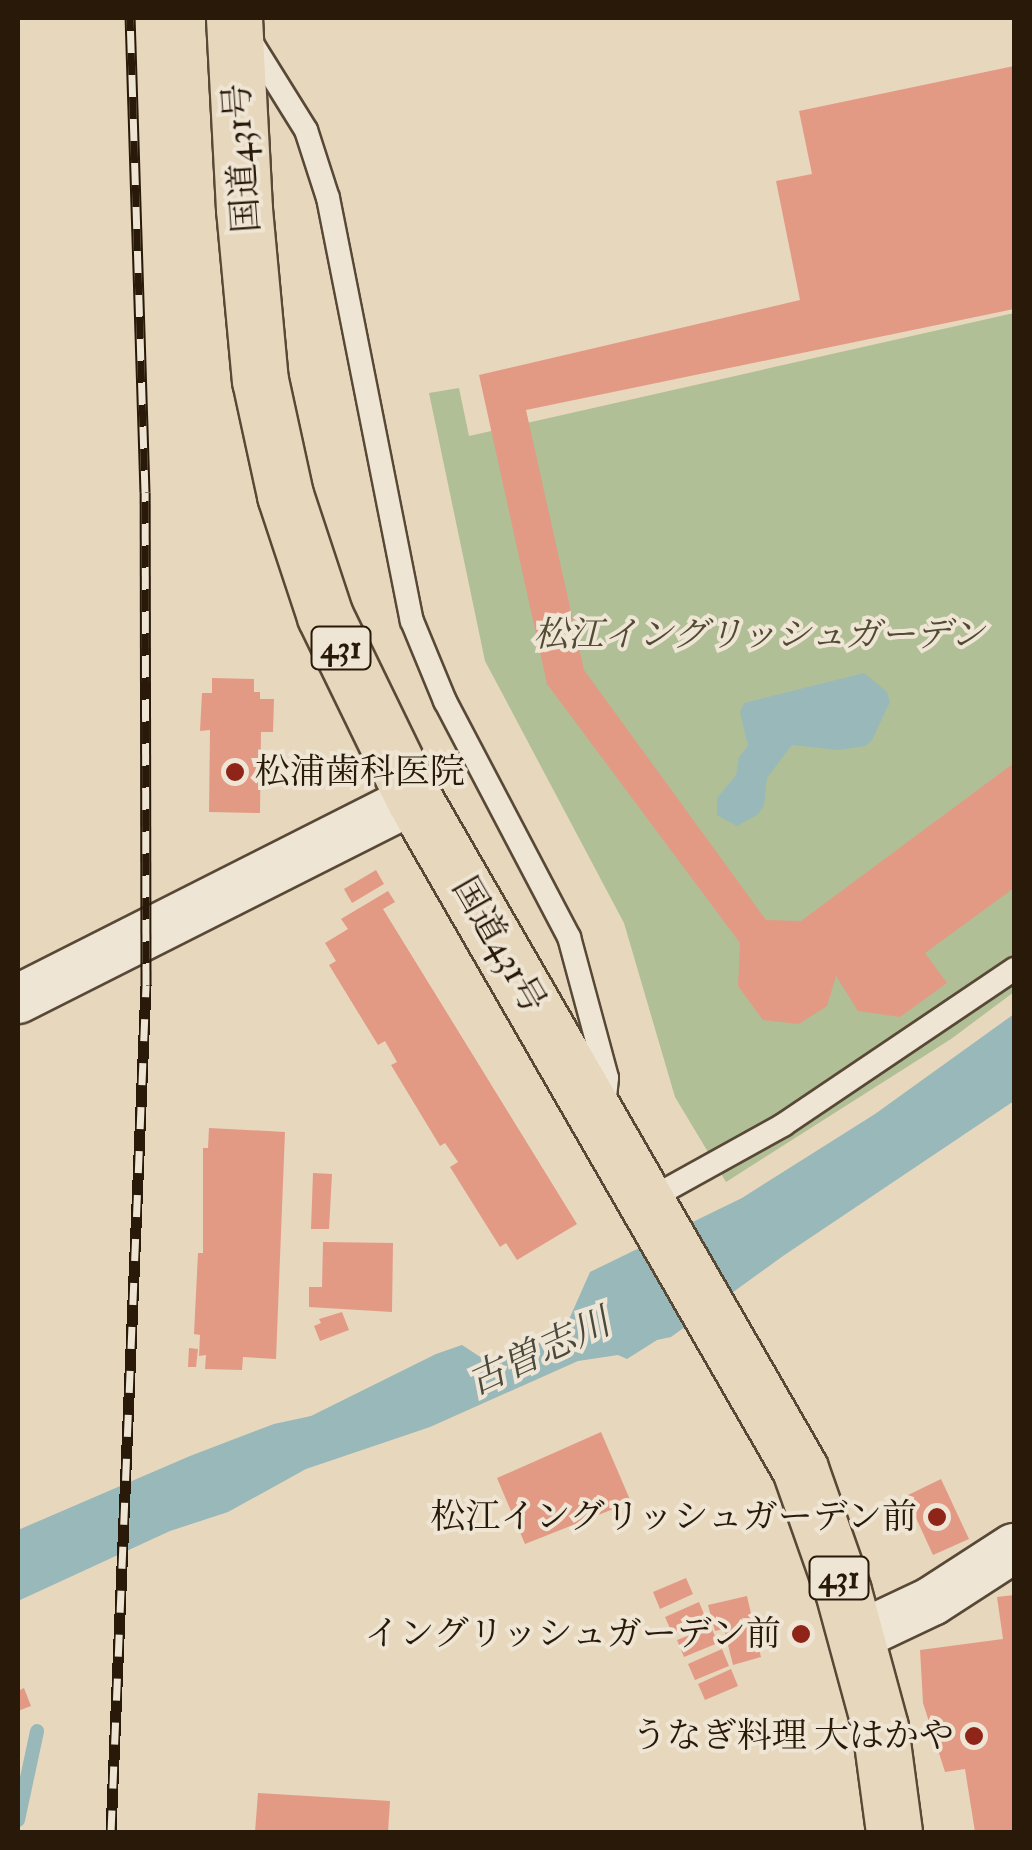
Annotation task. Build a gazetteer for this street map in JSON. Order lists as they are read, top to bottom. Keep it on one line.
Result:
{"streets":{"highway":["国道431号","431"]},"water":["古曽志川"],"parks":["松江イングリッシュガーデン"],"places":["松浦歯科医院","松江イングリッシュガーデン前","イングリッシュガーデン前","うなぎ料理 大はかや"]}
